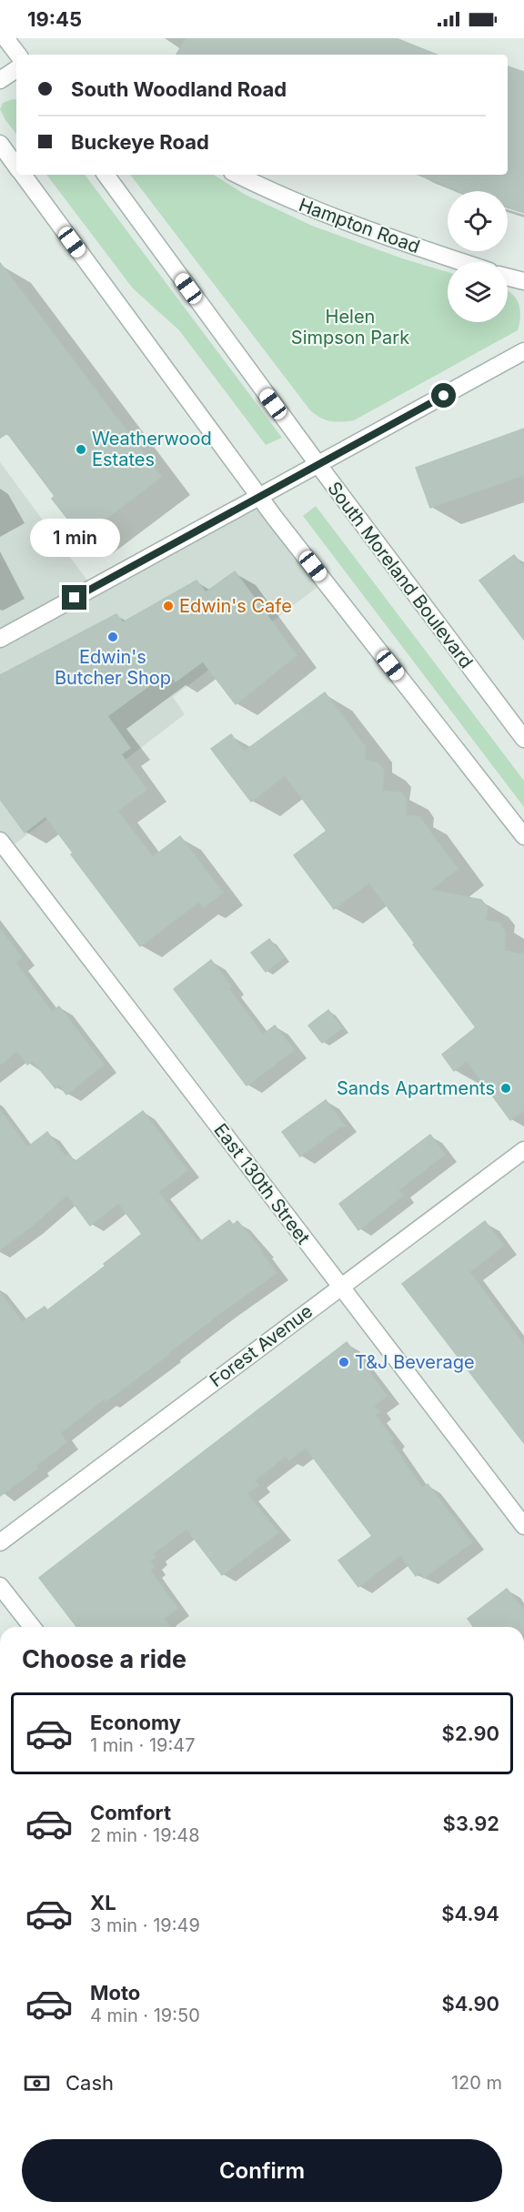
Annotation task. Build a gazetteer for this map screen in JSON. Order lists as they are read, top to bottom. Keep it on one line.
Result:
{"streets":{"street":["Hampton Road","South Moreland Boulevard","East 130th Street","Forest Avenue"]},"crossings":[["East 130th Street","Forest Avenue"]],"parks":["Helen Simpson Park"],"places":["Weatherwood Estates","Edwin's Cafe","Edwin's Butcher Shop","Sands Apartments","T&J Beverage"],"page":{"status":"19:45","banner":["South Woodland Road","Buckeye Road"],"bubble":"1 min","heading":"Choose a ride","list":[{"name":"Economy","note":"1 min · 19:47","value":"$2.90"},{"name":"Comfort","note":"2 min · 19:48","value":"$3.92"},{"name":"XL","note":"3 min · 19:49","value":"$4.94"},{"name":"Moto","note":"4 min · 19:50","value":"$4.90"}],"pay":["Cash","120 m"],"buttons":"Confirm"}}
